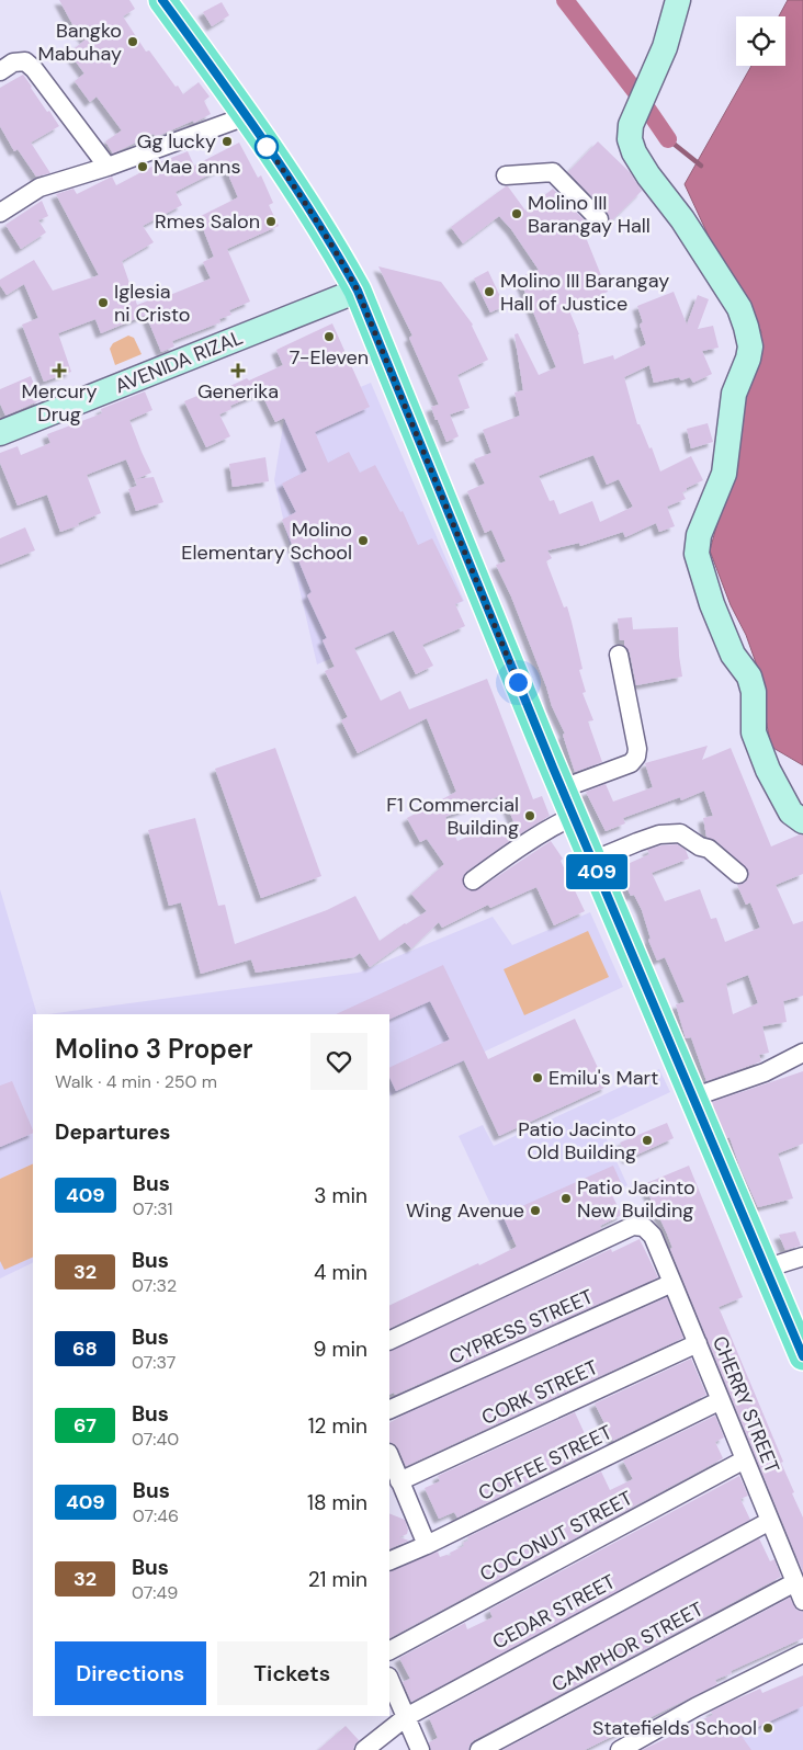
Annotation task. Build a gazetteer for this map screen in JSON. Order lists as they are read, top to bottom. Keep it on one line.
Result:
{"streets":{"street":["AVENIDA RIZAL","CYPRESS STREET","CORK STREET","CHERRY STREET","COFFEE STREET","COCONUT STREET","CEDAR STREET","CAMPHOR STREET"]},"crossings":[["CYPRESS STREET","CHERRY STREET"],["CORK STREET","CHERRY STREET"],["CHERRY STREET","COFFEE STREET"],["CHERRY STREET","COCONUT STREET"],["CHERRY STREET","CEDAR STREET"],["CHERRY STREET","CAMPHOR STREET"]],"places":{"other":["Bangko Mabuhay","Gg lucky","Mae anns","Molino III Barangay Hall","Rmes Salon","Molino III Barangay Hall of Justice","Iglesia ni Cristo","7-Eleven","Molino Elementary School","F1 Commercial Building","Emilu's Mart","Patio Jacinto Old Building","Patio Jacinto New Building","Wing Avenue","Statefields School"],"health":["Mercury Drug","Generika"]},"lines":["bus line 409"],"page":{"on_map":"409","heading":[["Molino 3 Proper","Walk · 4 min · 250 m"],"Departures"],"list":[{"mark":"409","name":"Bus","note":"07:31","value":"3 min"},{"mark":"32","name":"Bus","note":"07:32","value":"4 min"},{"mark":"68","name":"Bus","note":"07:37","value":"9 min"},{"mark":"67","name":"Bus","note":"07:40","value":"12 min"},{"mark":"409","name":"Bus","note":"07:46","value":"18 min"},{"mark":"32","name":"Bus","note":"07:49","value":"21 min"}],"buttons":["Directions","Tickets"]}}
